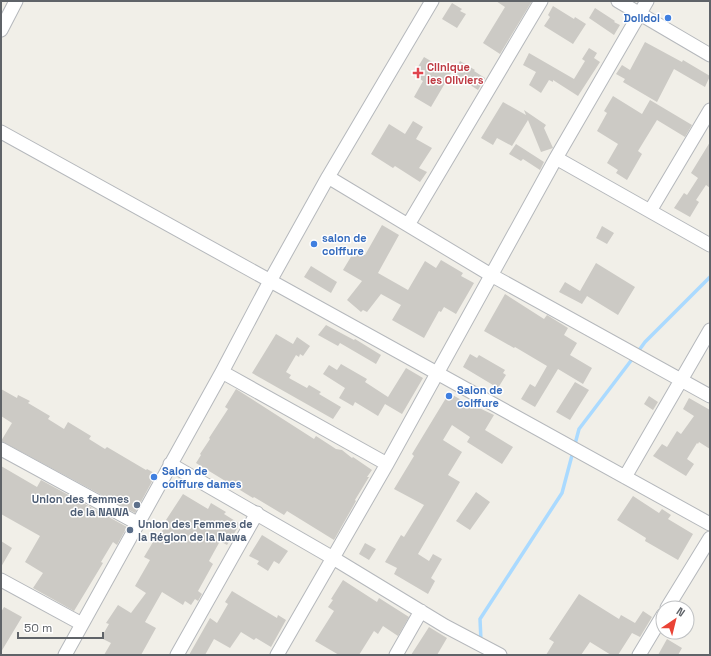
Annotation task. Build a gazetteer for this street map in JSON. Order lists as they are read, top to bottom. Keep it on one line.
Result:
{"places":{"other":["Dolidol","salon de coiffure","Salon de coiffure","Salon de coiffure dames","Union des femmes de la NAWA","Union des Femmes de la Région de la Nawa"],"health":["Clinique les Oliviers"]},"scale_bar":"50 m","north":"top right"}
